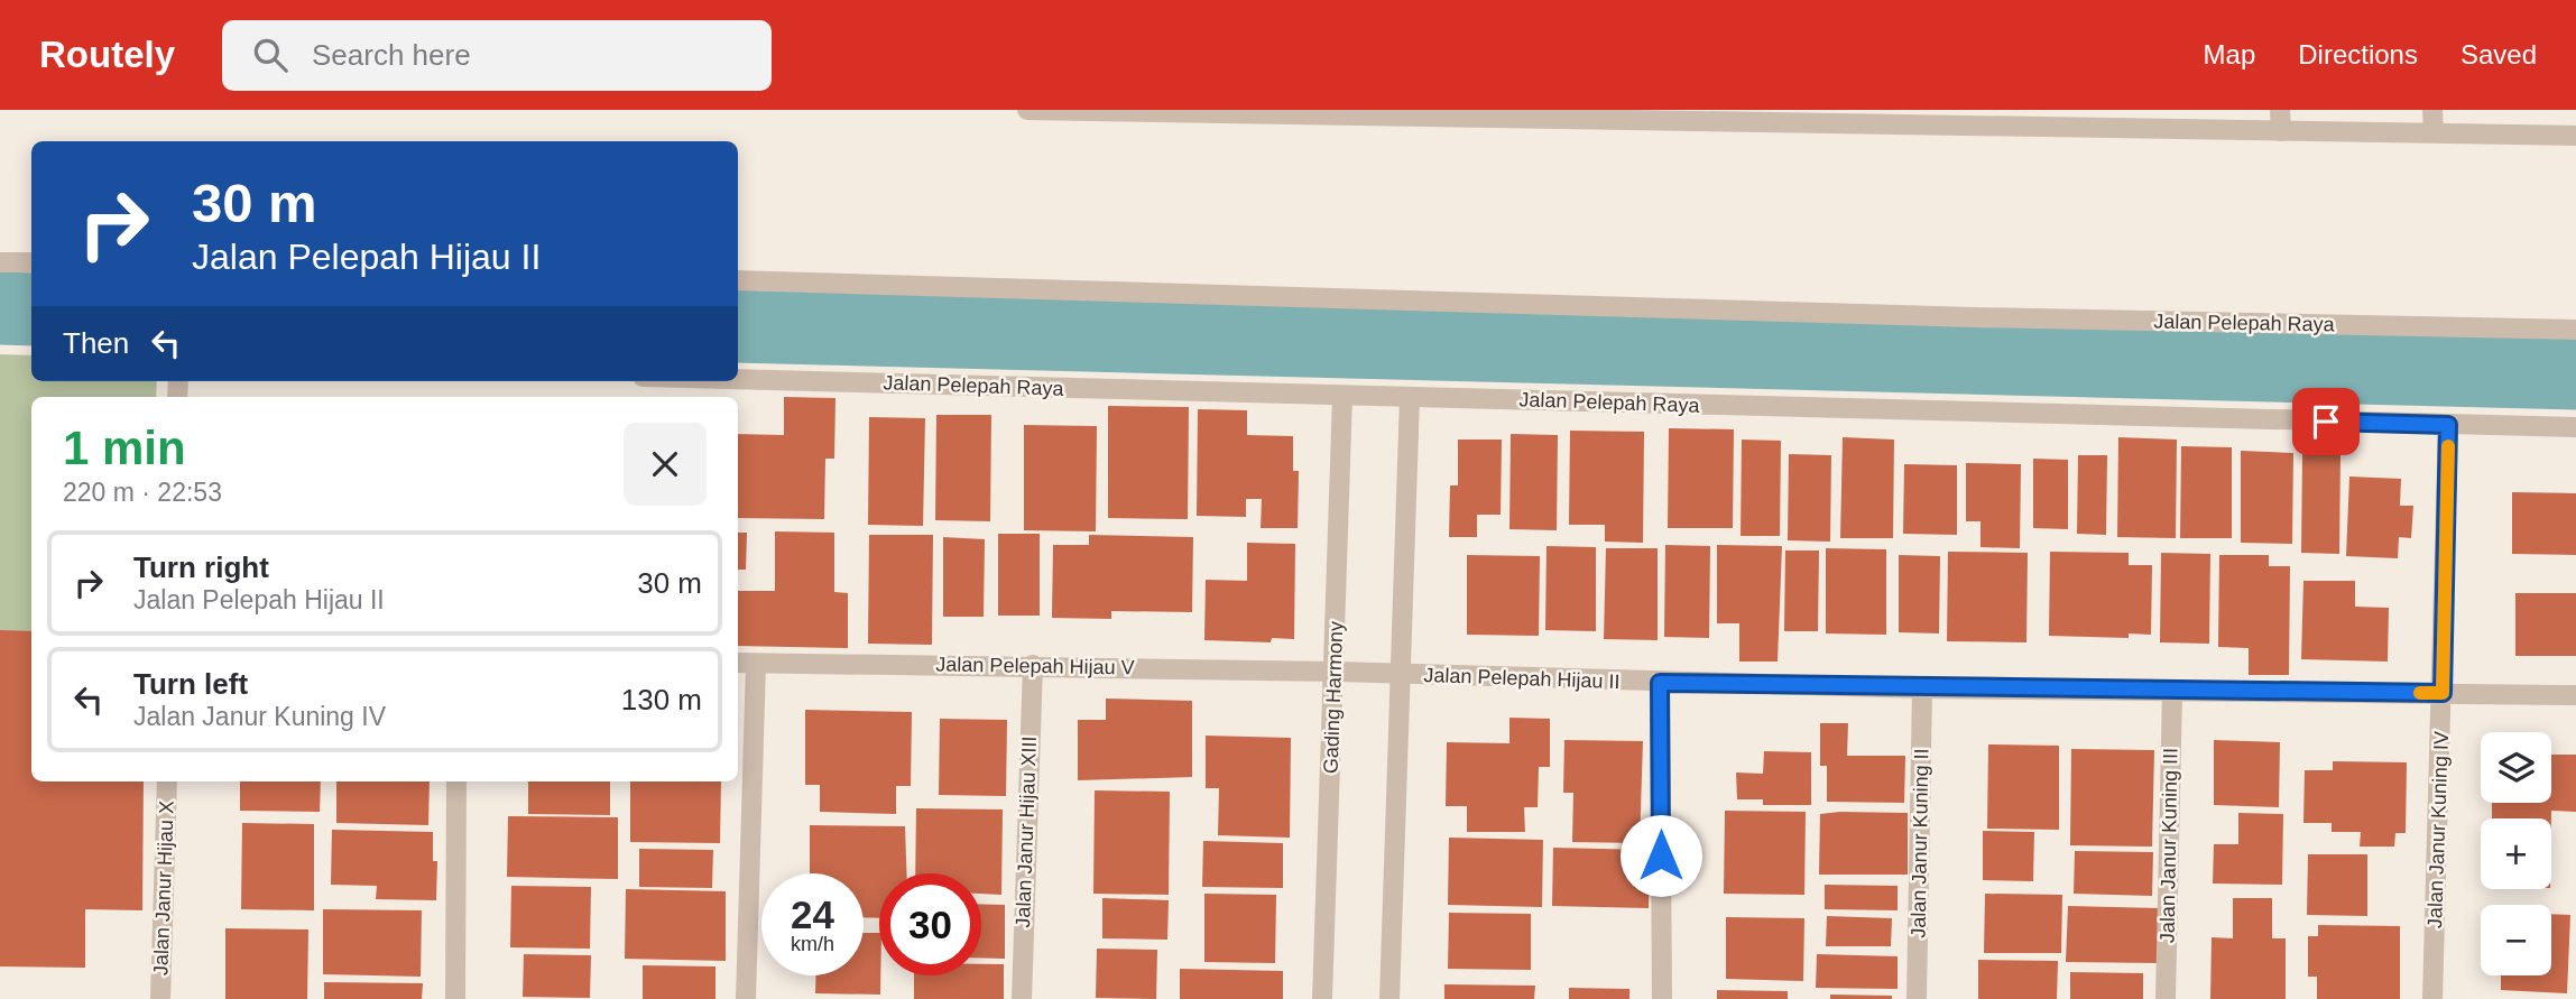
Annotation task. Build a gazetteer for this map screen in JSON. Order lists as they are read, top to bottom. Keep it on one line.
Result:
{"streets":{"street":["Jalan Pelepah Raya","Jalan Pelepah Hijau V","Jalan Pelepah Hijau II","Gading Harmony","Jalan Janur Kuning IV","Jalan Janur Hijau XIII","Jalan Janur Kuning II","Jalan Janur Kuning III","Jalan Janur Hijau X"]},"crossings":[["Jalan Pelepah Raya","Gading Harmony"],["Jalan Pelepah Raya","Jalan Janur Kuning IV"],["Jalan Pelepah Hijau V","Jalan Pelepah Hijau II"],["Jalan Pelepah Hijau V","Gading Harmony"],["Jalan Pelepah Hijau V","Jalan Janur Hijau XIII"],["Jalan Pelepah Hijau II","Jalan Janur Kuning IV"],["Jalan Pelepah Hijau II","Jalan Janur Kuning II"],["Jalan Pelepah Hijau II","Jalan Janur Kuning III"]],"page":{"header":"Routely","search":"Search here","nav":["Map","Directions","Saved"],"turn":["30 m","Jalan Pelepah Hijau II"],"then":"Then","heading":["1 min","220 m · 22:53"],"list":[{"name":"Turn right","note":"Jalan Pelepah Hijau II","value":"30 m"},{"name":"Turn left","note":"Jalan Janur Kuning IV","value":"130 m"}],"map_buttons":["+","−"],"speed":"24 km/h","limit":"30"}}
